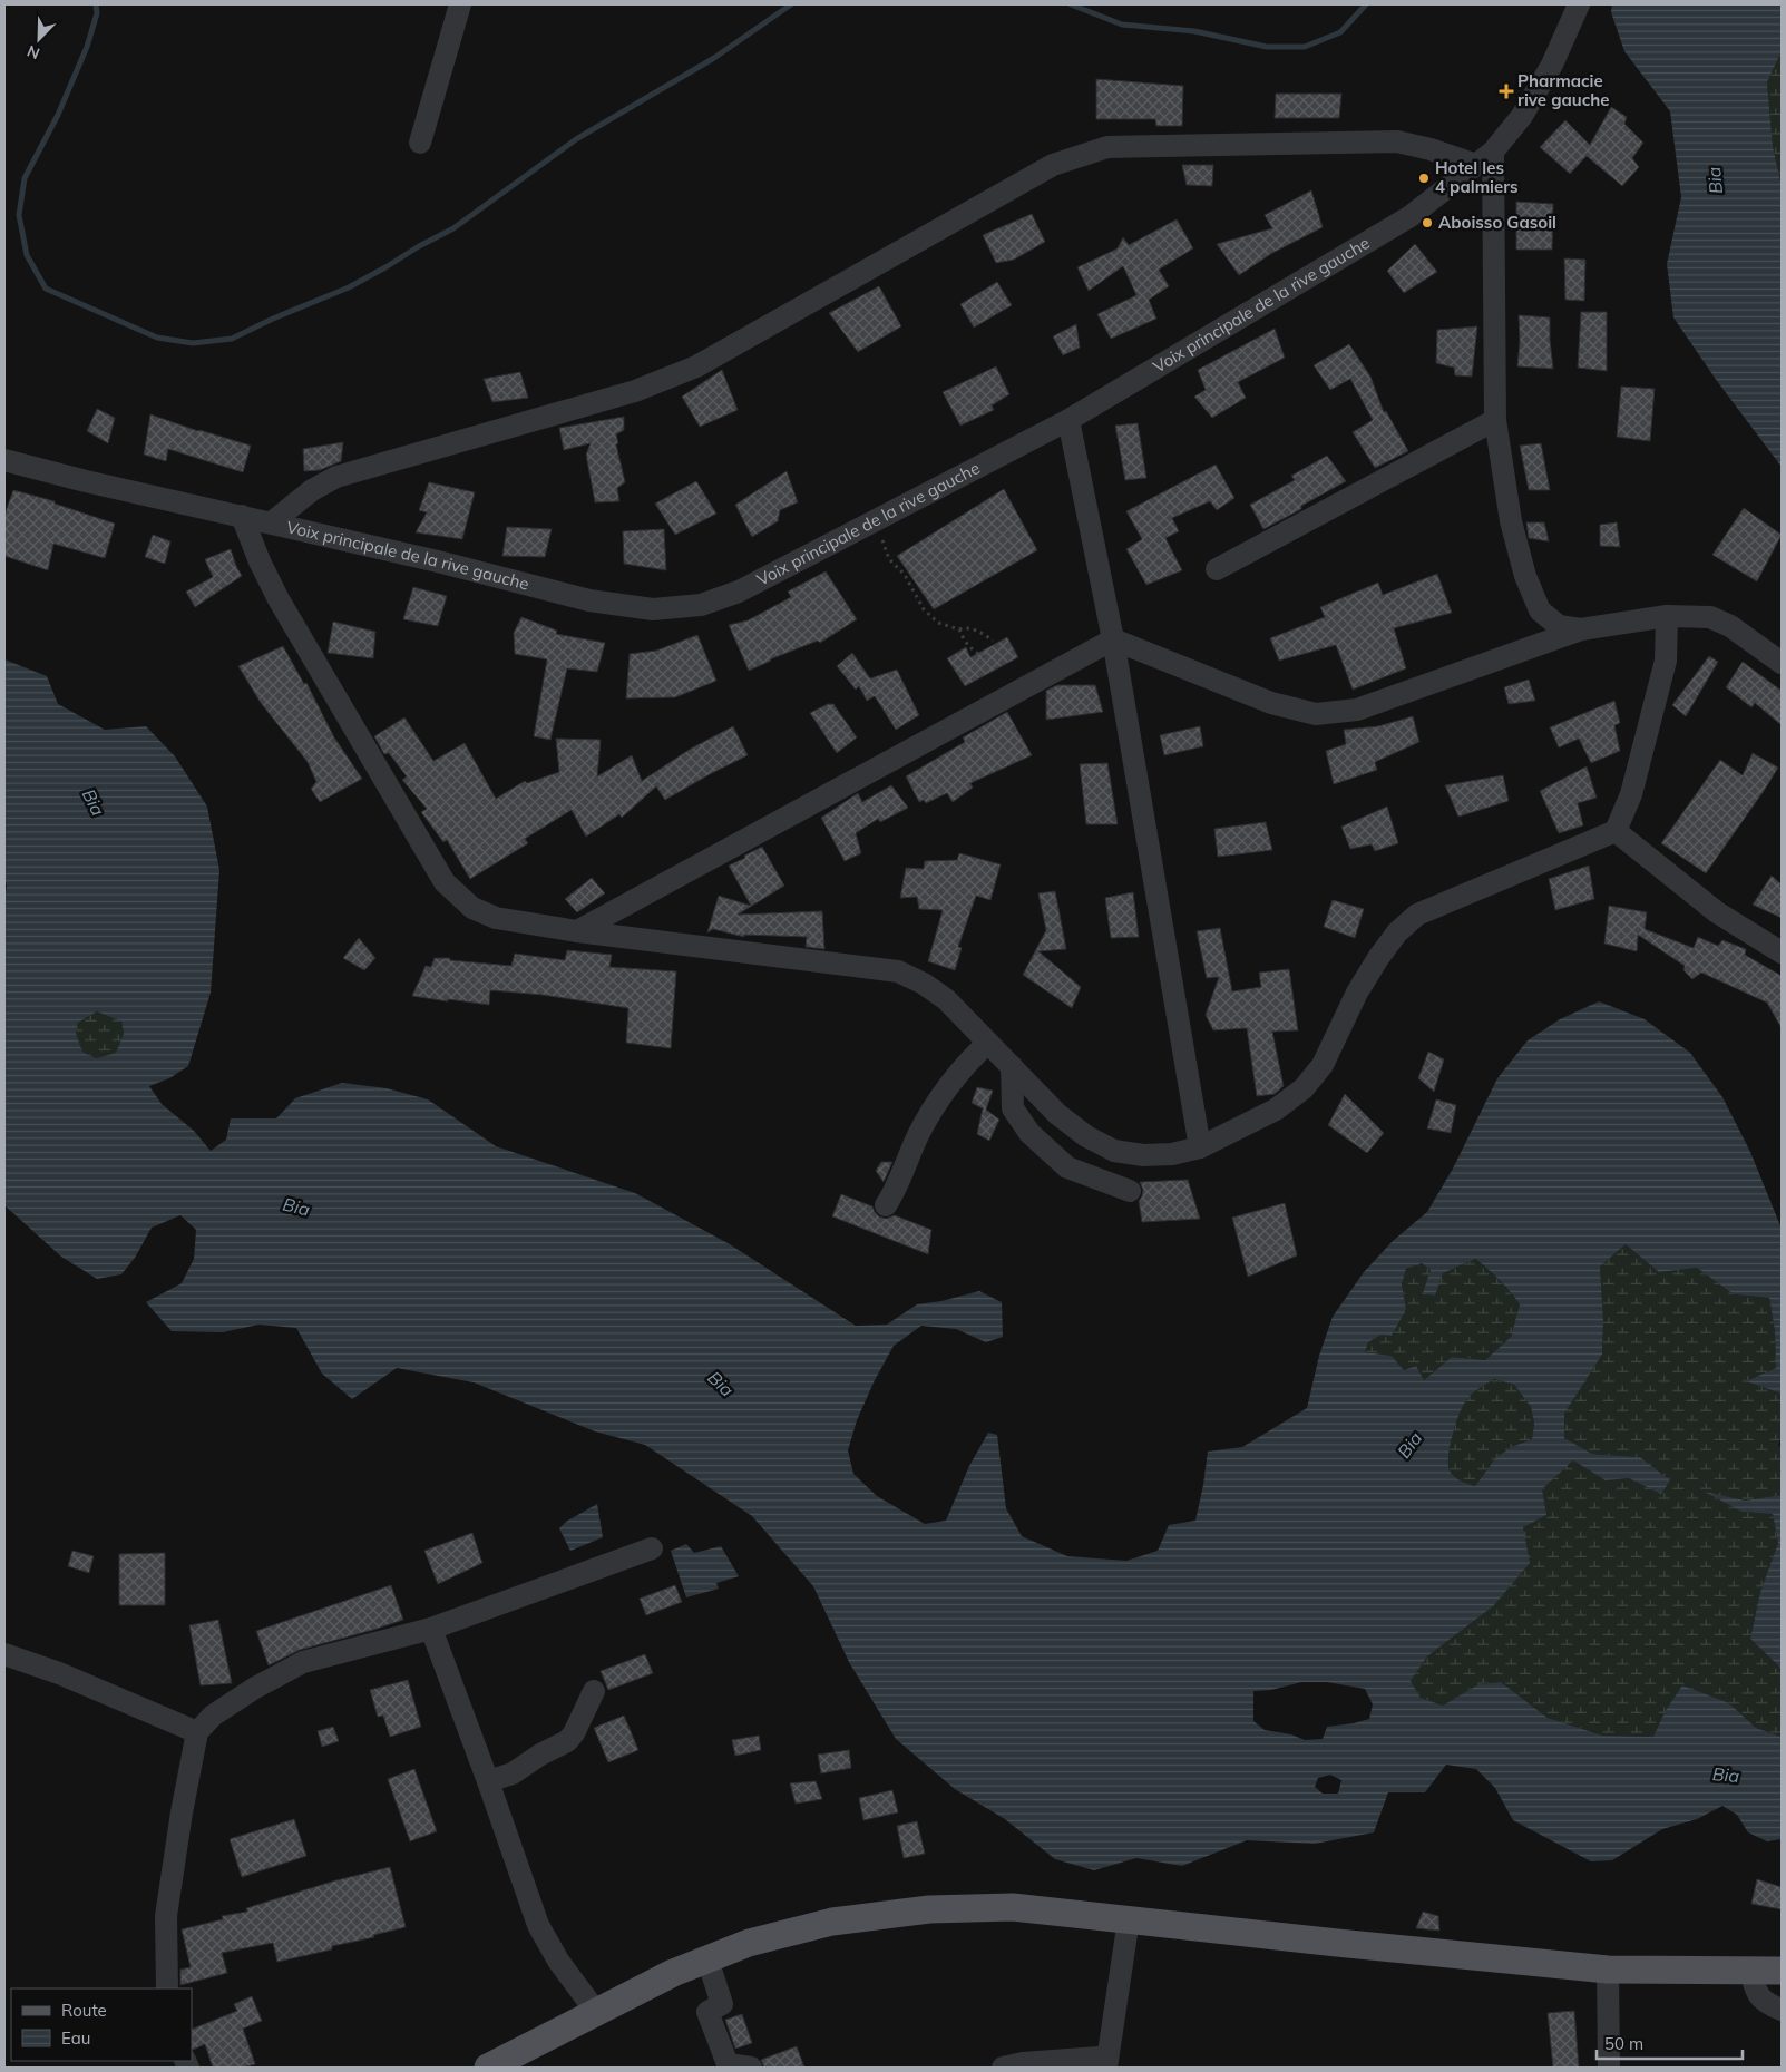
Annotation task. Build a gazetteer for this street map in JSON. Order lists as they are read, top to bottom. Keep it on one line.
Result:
{"streets":{"street":["Voix principale de la rive gauche"]},"water":["Bia"],"places":{"health":["Pharmacie rive gauche"],"other":["Hotel les 4 palmiers","Aboisso Gasoil"]},"legend":["Route","Eau"],"scale_bar":"50 m","north":"bottom left"}
